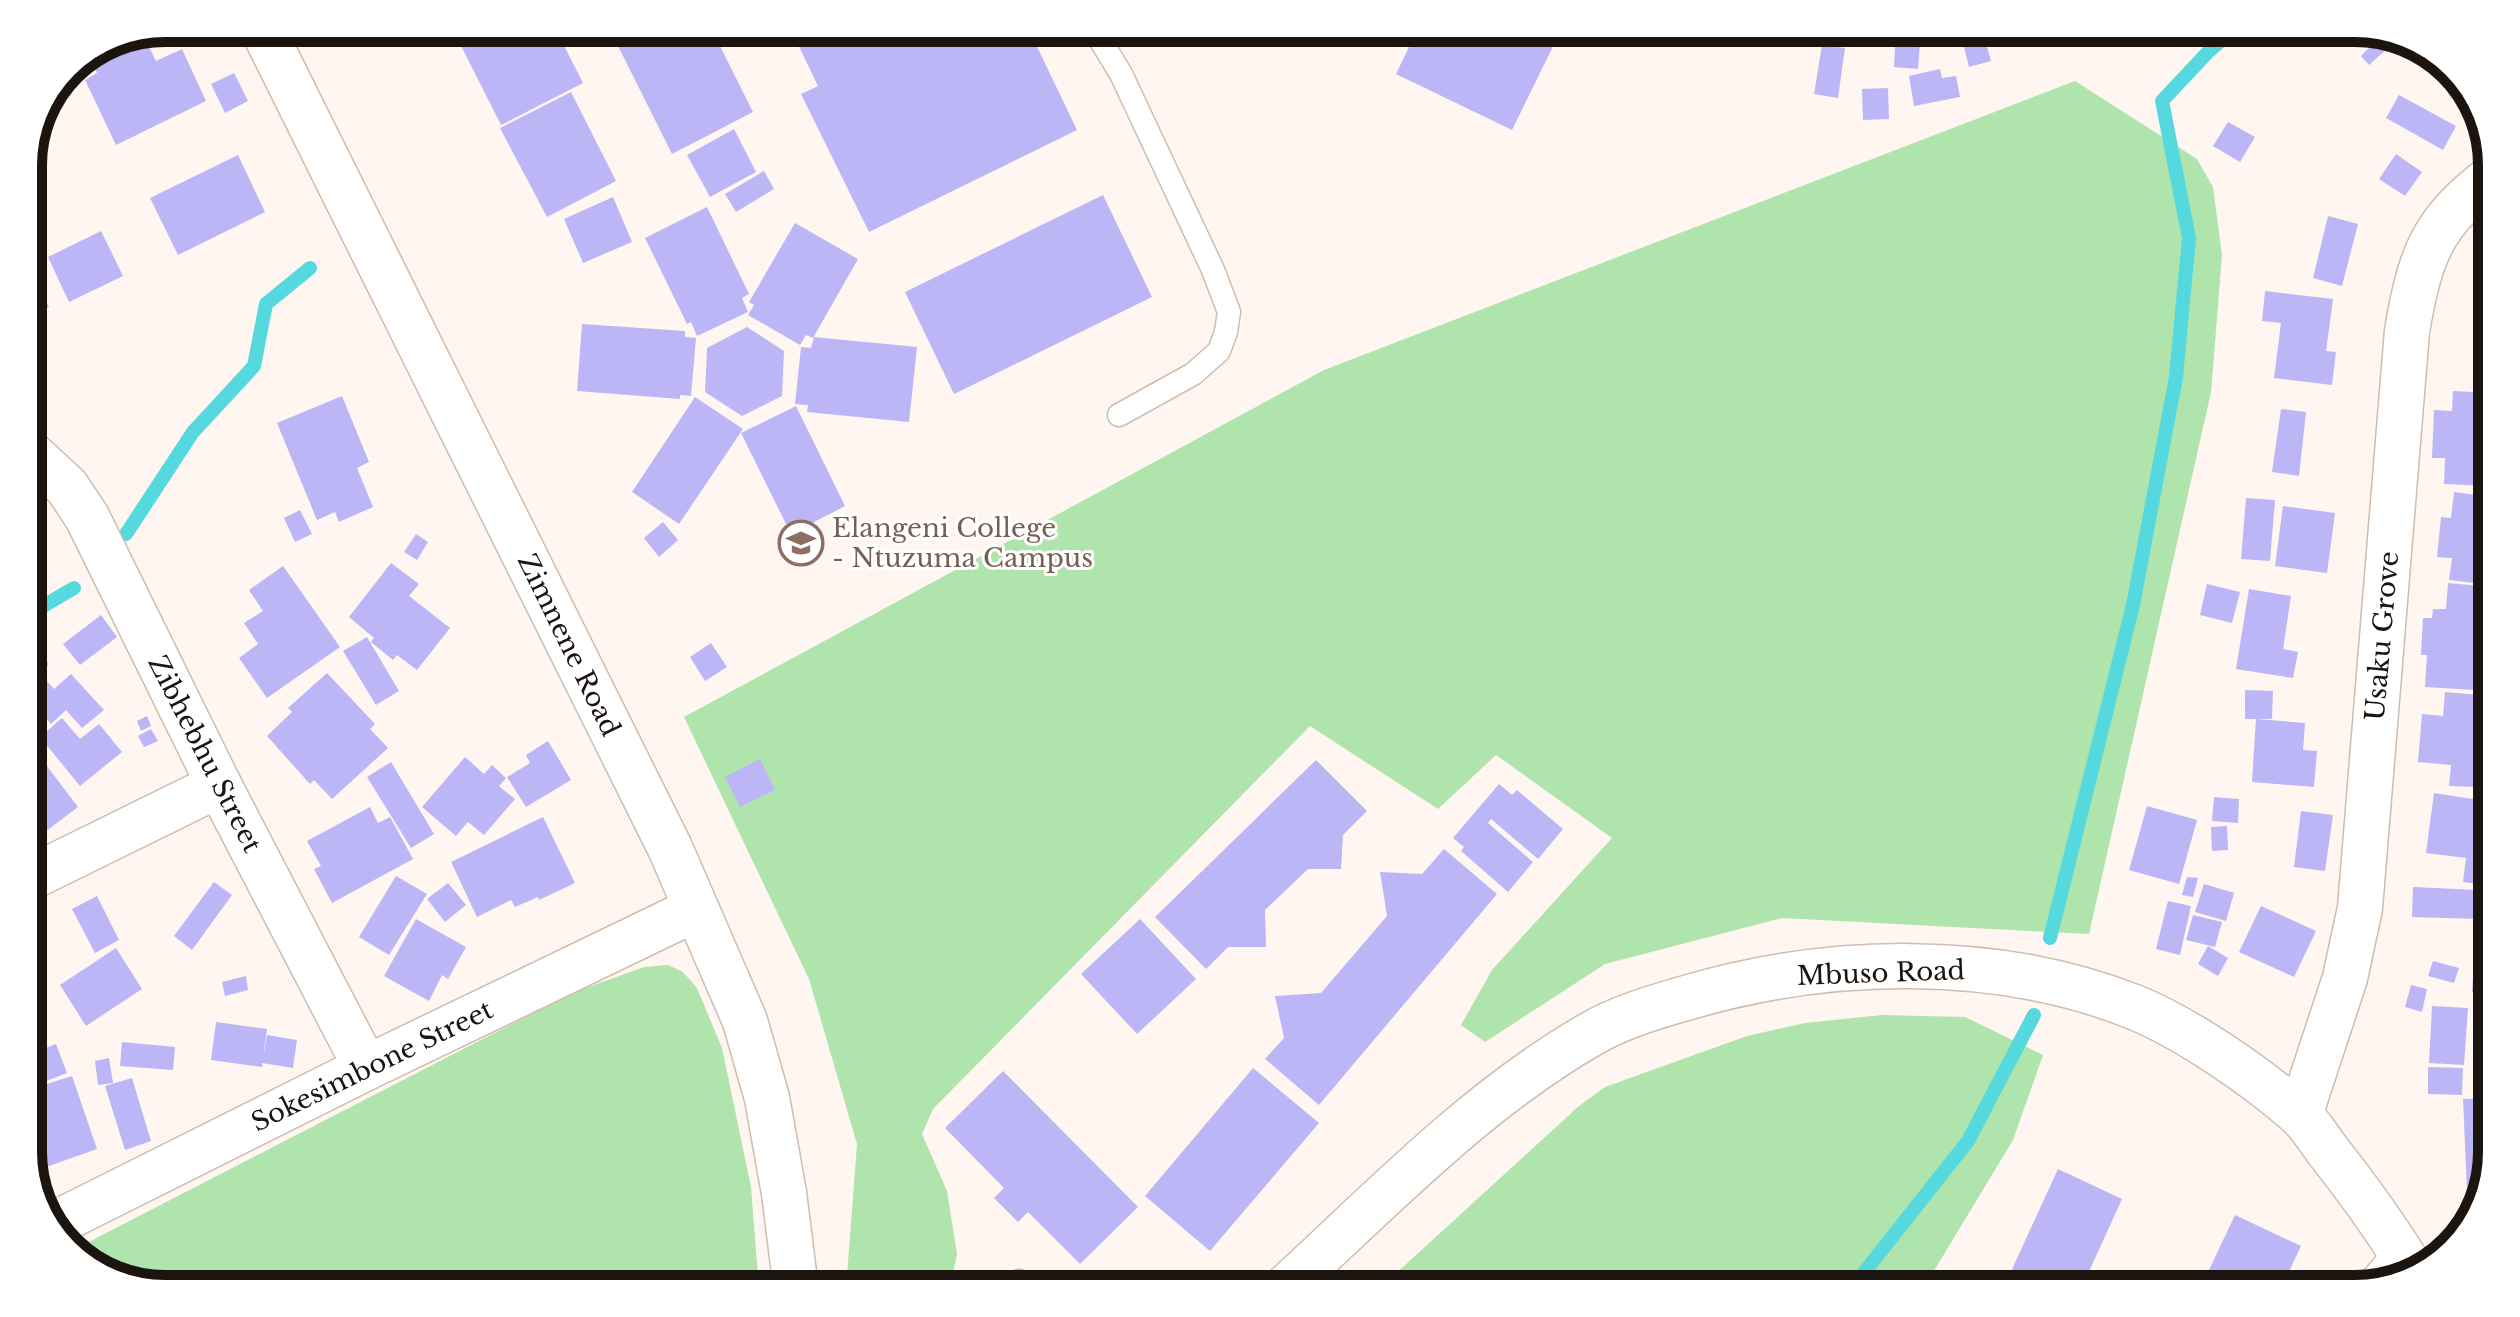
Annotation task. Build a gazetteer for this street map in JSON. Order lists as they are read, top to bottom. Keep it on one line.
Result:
{"streets":{"street":["Usaku Grove","Zimnene Road","Zibhebhu Street","Mbuso Road","Sokesimbone Street"]},"crossings":[["Usaku Grove","Mbuso Road"],["Zimnene Road","Sokesimbone Street"],["Zibhebhu Street","Sokesimbone Street"]],"places":{"school or university":["Elangeni College - Ntuzuma Campus"]}}
